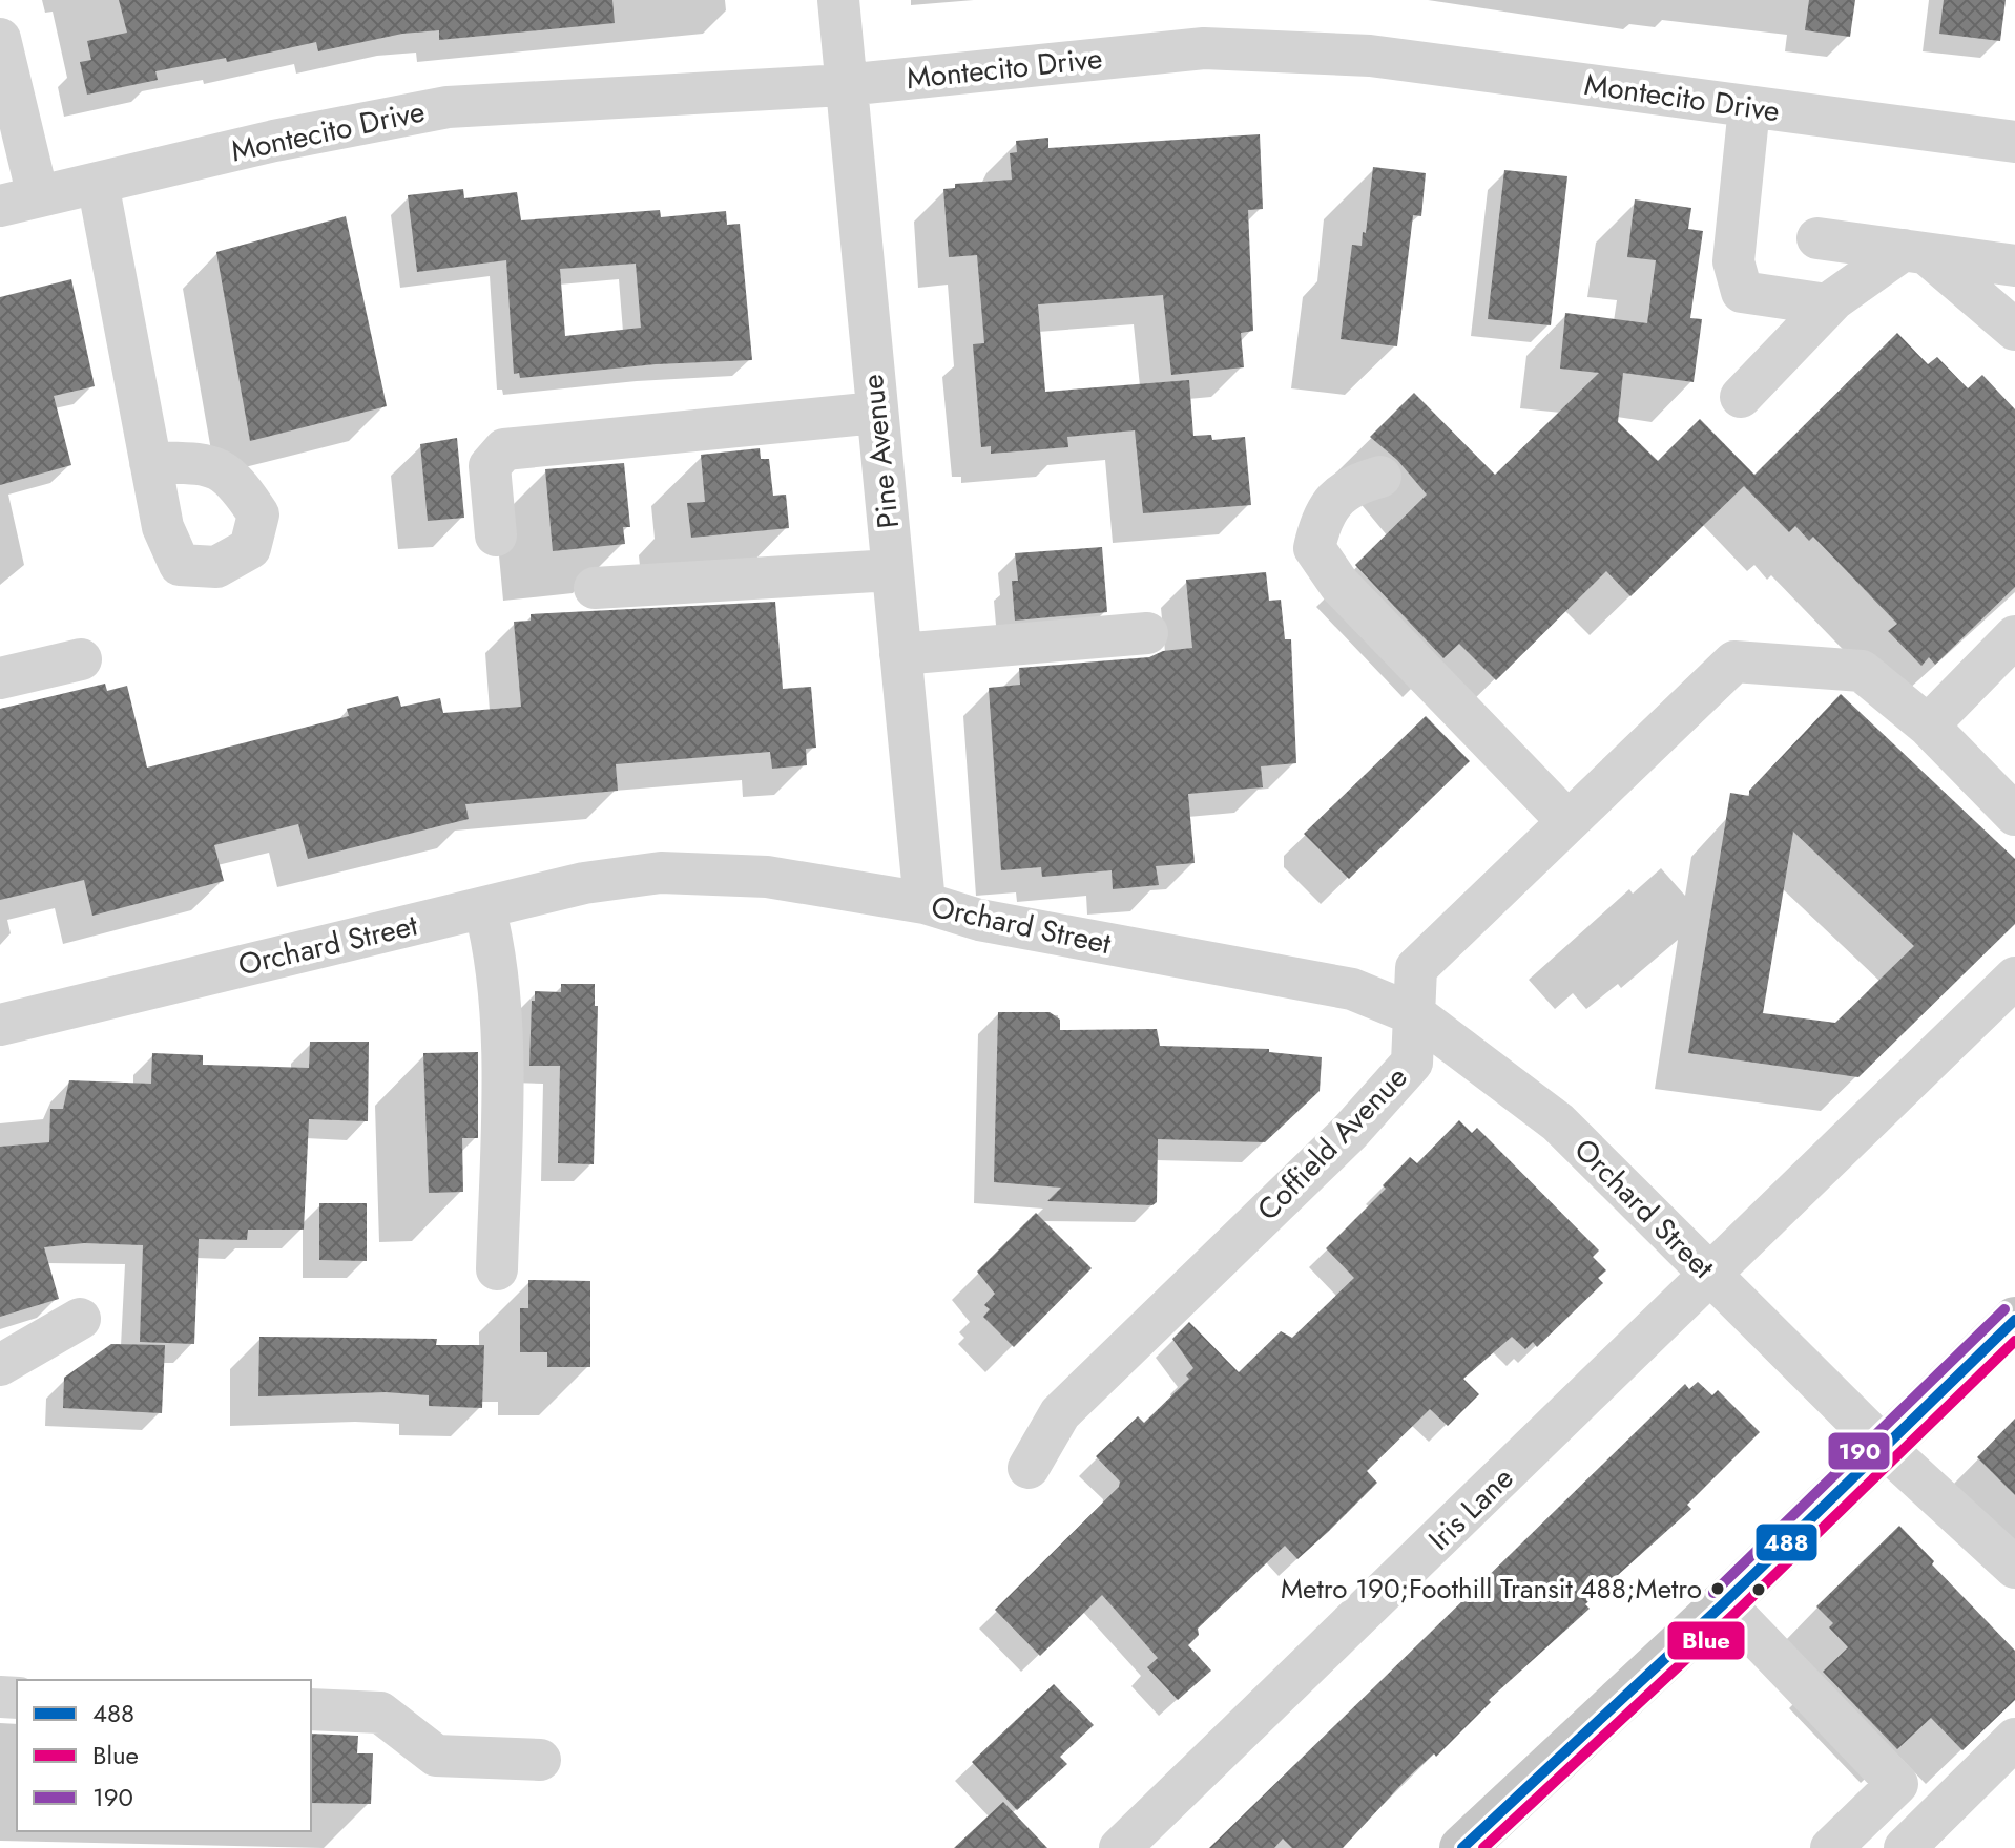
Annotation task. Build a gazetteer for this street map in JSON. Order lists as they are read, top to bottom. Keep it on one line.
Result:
{"streets":{"street":["Montecito Drive","Pine Avenue","Orchard Street","Coffield Avenue","Iris Lane"]},"crossings":[["Montecito Drive","Pine Avenue"],["Pine Avenue","Orchard Street"],["Orchard Street","Coffield Avenue"],["Orchard Street","Iris Lane"]],"places":["Metro 190;Foothill Transit 488;Metro"],"lines":["transit line 190","transit line 488","transit line Blue"],"legend":["488","Blue","190"]}
